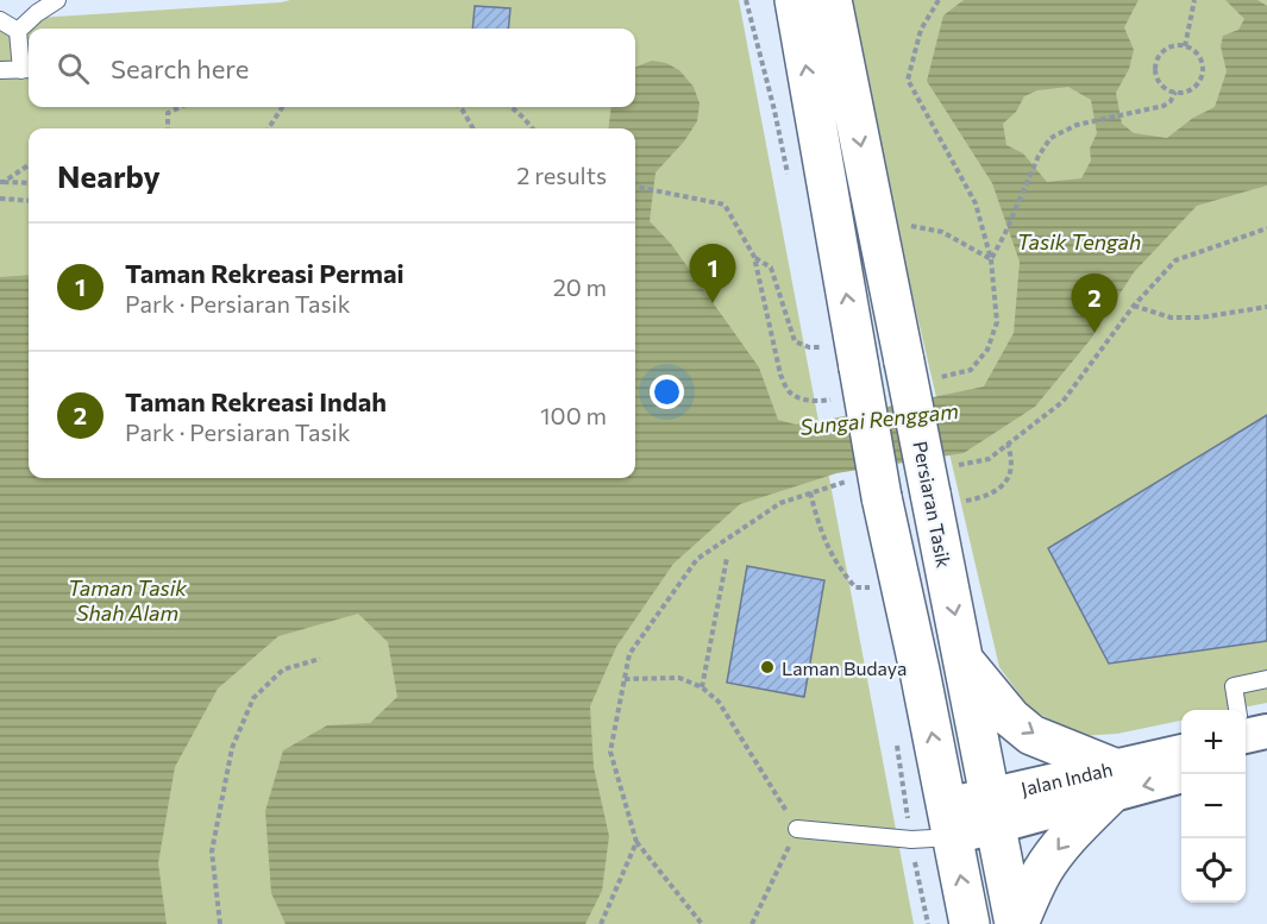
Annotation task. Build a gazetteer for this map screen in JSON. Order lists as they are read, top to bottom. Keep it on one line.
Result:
{"streets":{"main road":["Persiaran Tasik"],"street":["Jalan Indah"]},"crossings":[["Persiaran Tasik","Jalan Indah"]],"water":["Tasik Tengah","Sungai Renggam","Taman Tasik Shah Alam"],"places":["Laman Budaya"],"page":{"search":"Search here","heading":["Nearby","2 results"],"list":[{"mark":"1","name":"Taman Rekreasi Permai","note":"Park · Persiaran Tasik","value":"20 m"},{"mark":"2","name":"Taman Rekreasi Indah","note":"Park · Persiaran Tasik","value":"100 m"}],"pins":["1","2"],"map_buttons":["+","−"]}}
